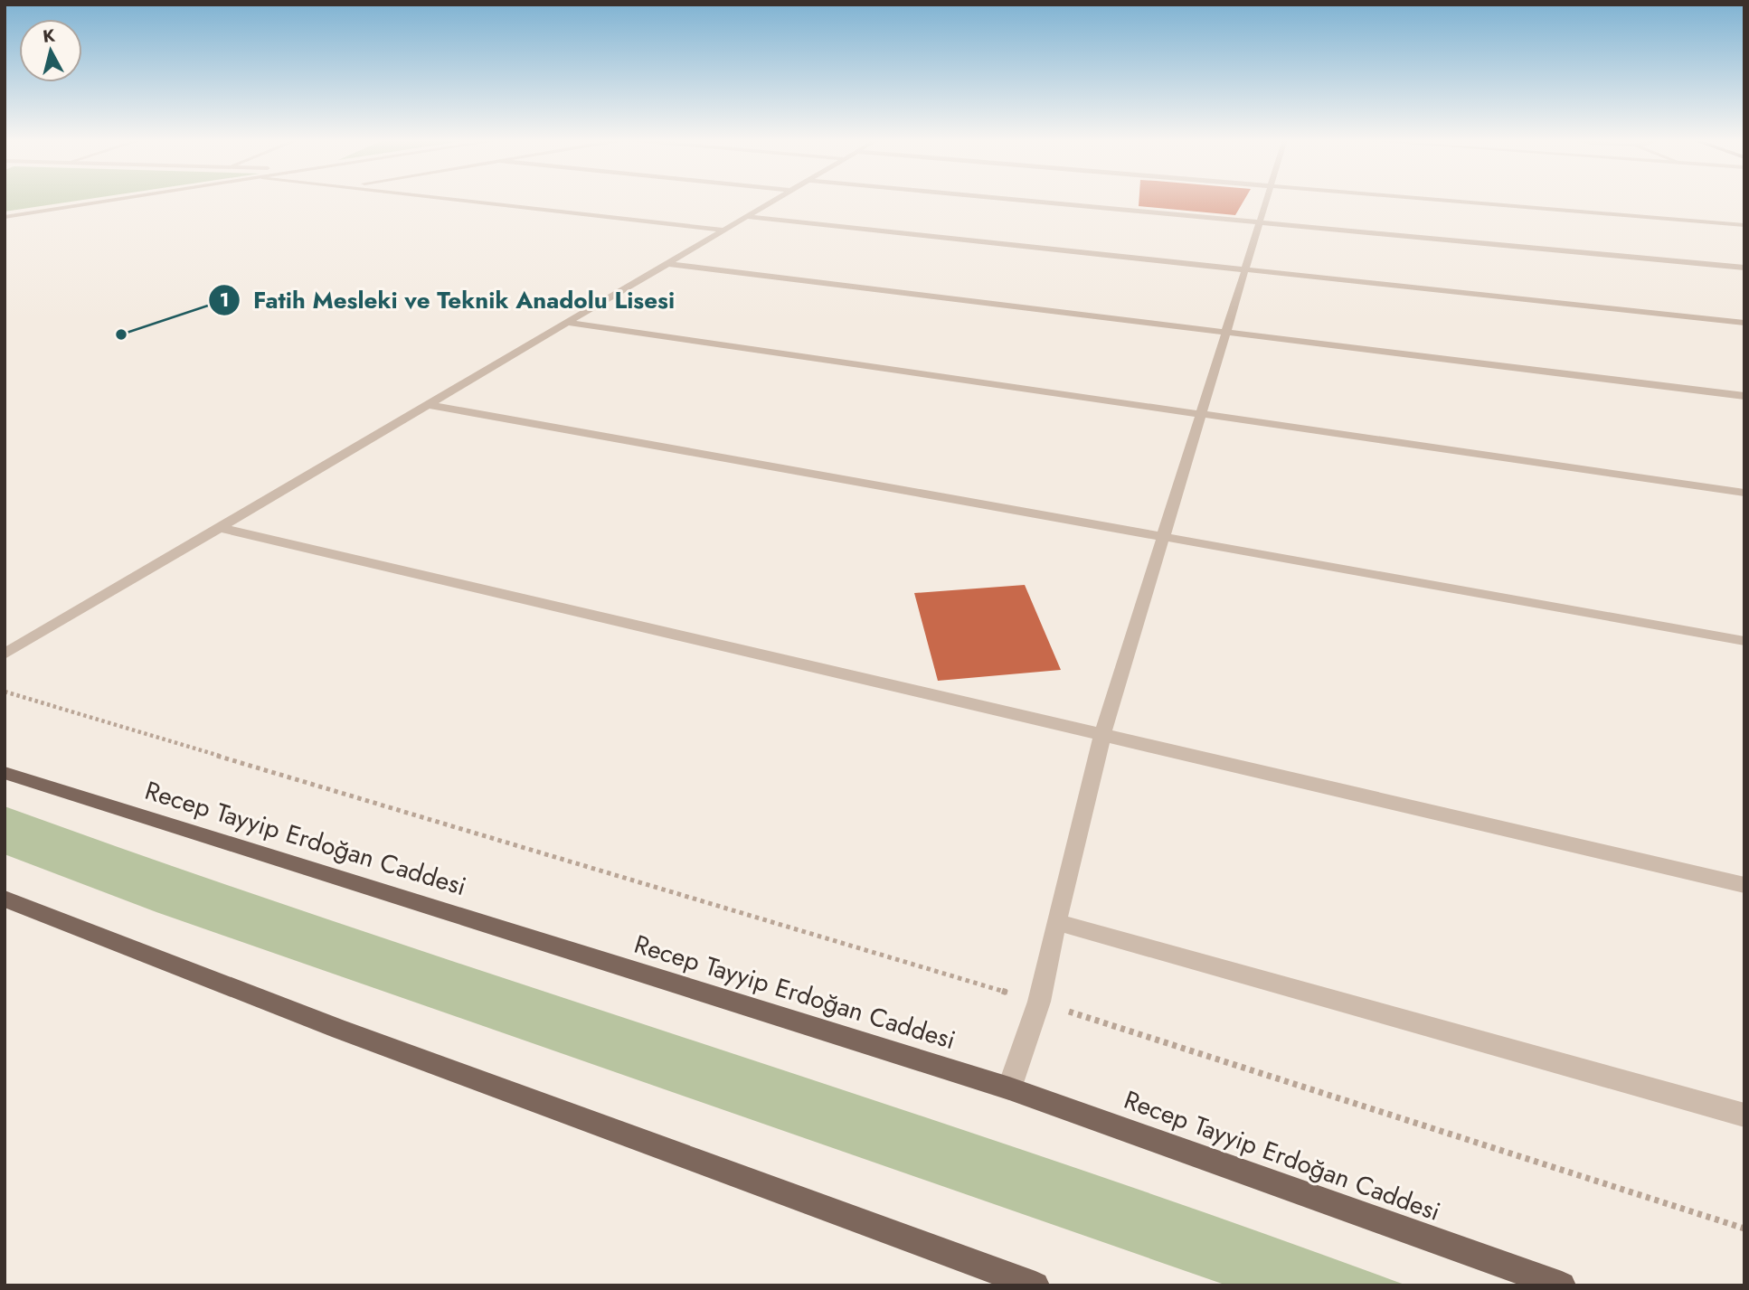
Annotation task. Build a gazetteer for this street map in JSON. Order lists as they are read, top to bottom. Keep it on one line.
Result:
{"streets":{"main road":["Recep Tayyip Erdoğan Caddesi"]},"places":["Fatih Mesleki ve Teknik Anadolu Lisesi"],"north":"top"}
